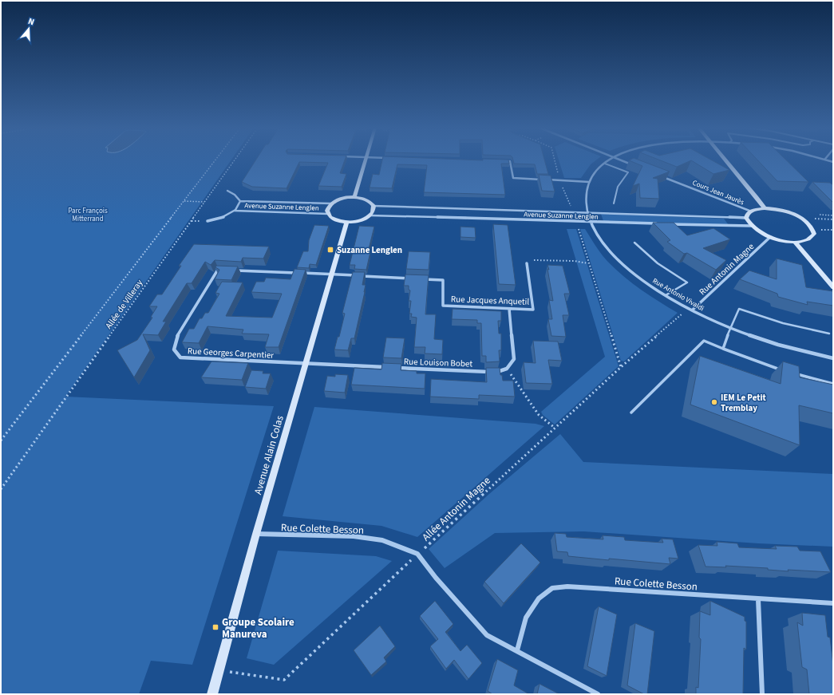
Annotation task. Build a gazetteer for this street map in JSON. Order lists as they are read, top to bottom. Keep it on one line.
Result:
{"streets":{"street":["Cours Jean Jaurès","Avenue Suzanne Lenglen","Rue Antonin Magne","Rue Antonio Vivaldi","Rue Jacques Anquetil","Rue Georges Carpentier","Rue Louison Bobet","Avenue Alain Colas","Rue Colette Besson"],"path":["Allée de Villeray","Allée Antonin Magne"]},"crossings":[["Avenue Suzanne Lenglen","Rue Antonio Vivaldi"],["Rue Antonin Magne","Rue Antonio Vivaldi"],["Rue Antonin Magne","Allée Antonin Magne"],["Rue Antonio Vivaldi","Allée Antonin Magne"],["Rue Georges Carpentier","Avenue Alain Colas"],["Avenue Alain Colas","Allée Antonin Magne"],["Avenue Alain Colas","Rue Colette Besson"],["Allée Antonin Magne","Rue Colette Besson"]],"parks":["Parc François Mitterrand"],"places":{"transit":["Suzanne Lenglen","Groupe Scolaire Manureva"],"other":["IEM Le Petit Tremblay"]},"north":"top"}
